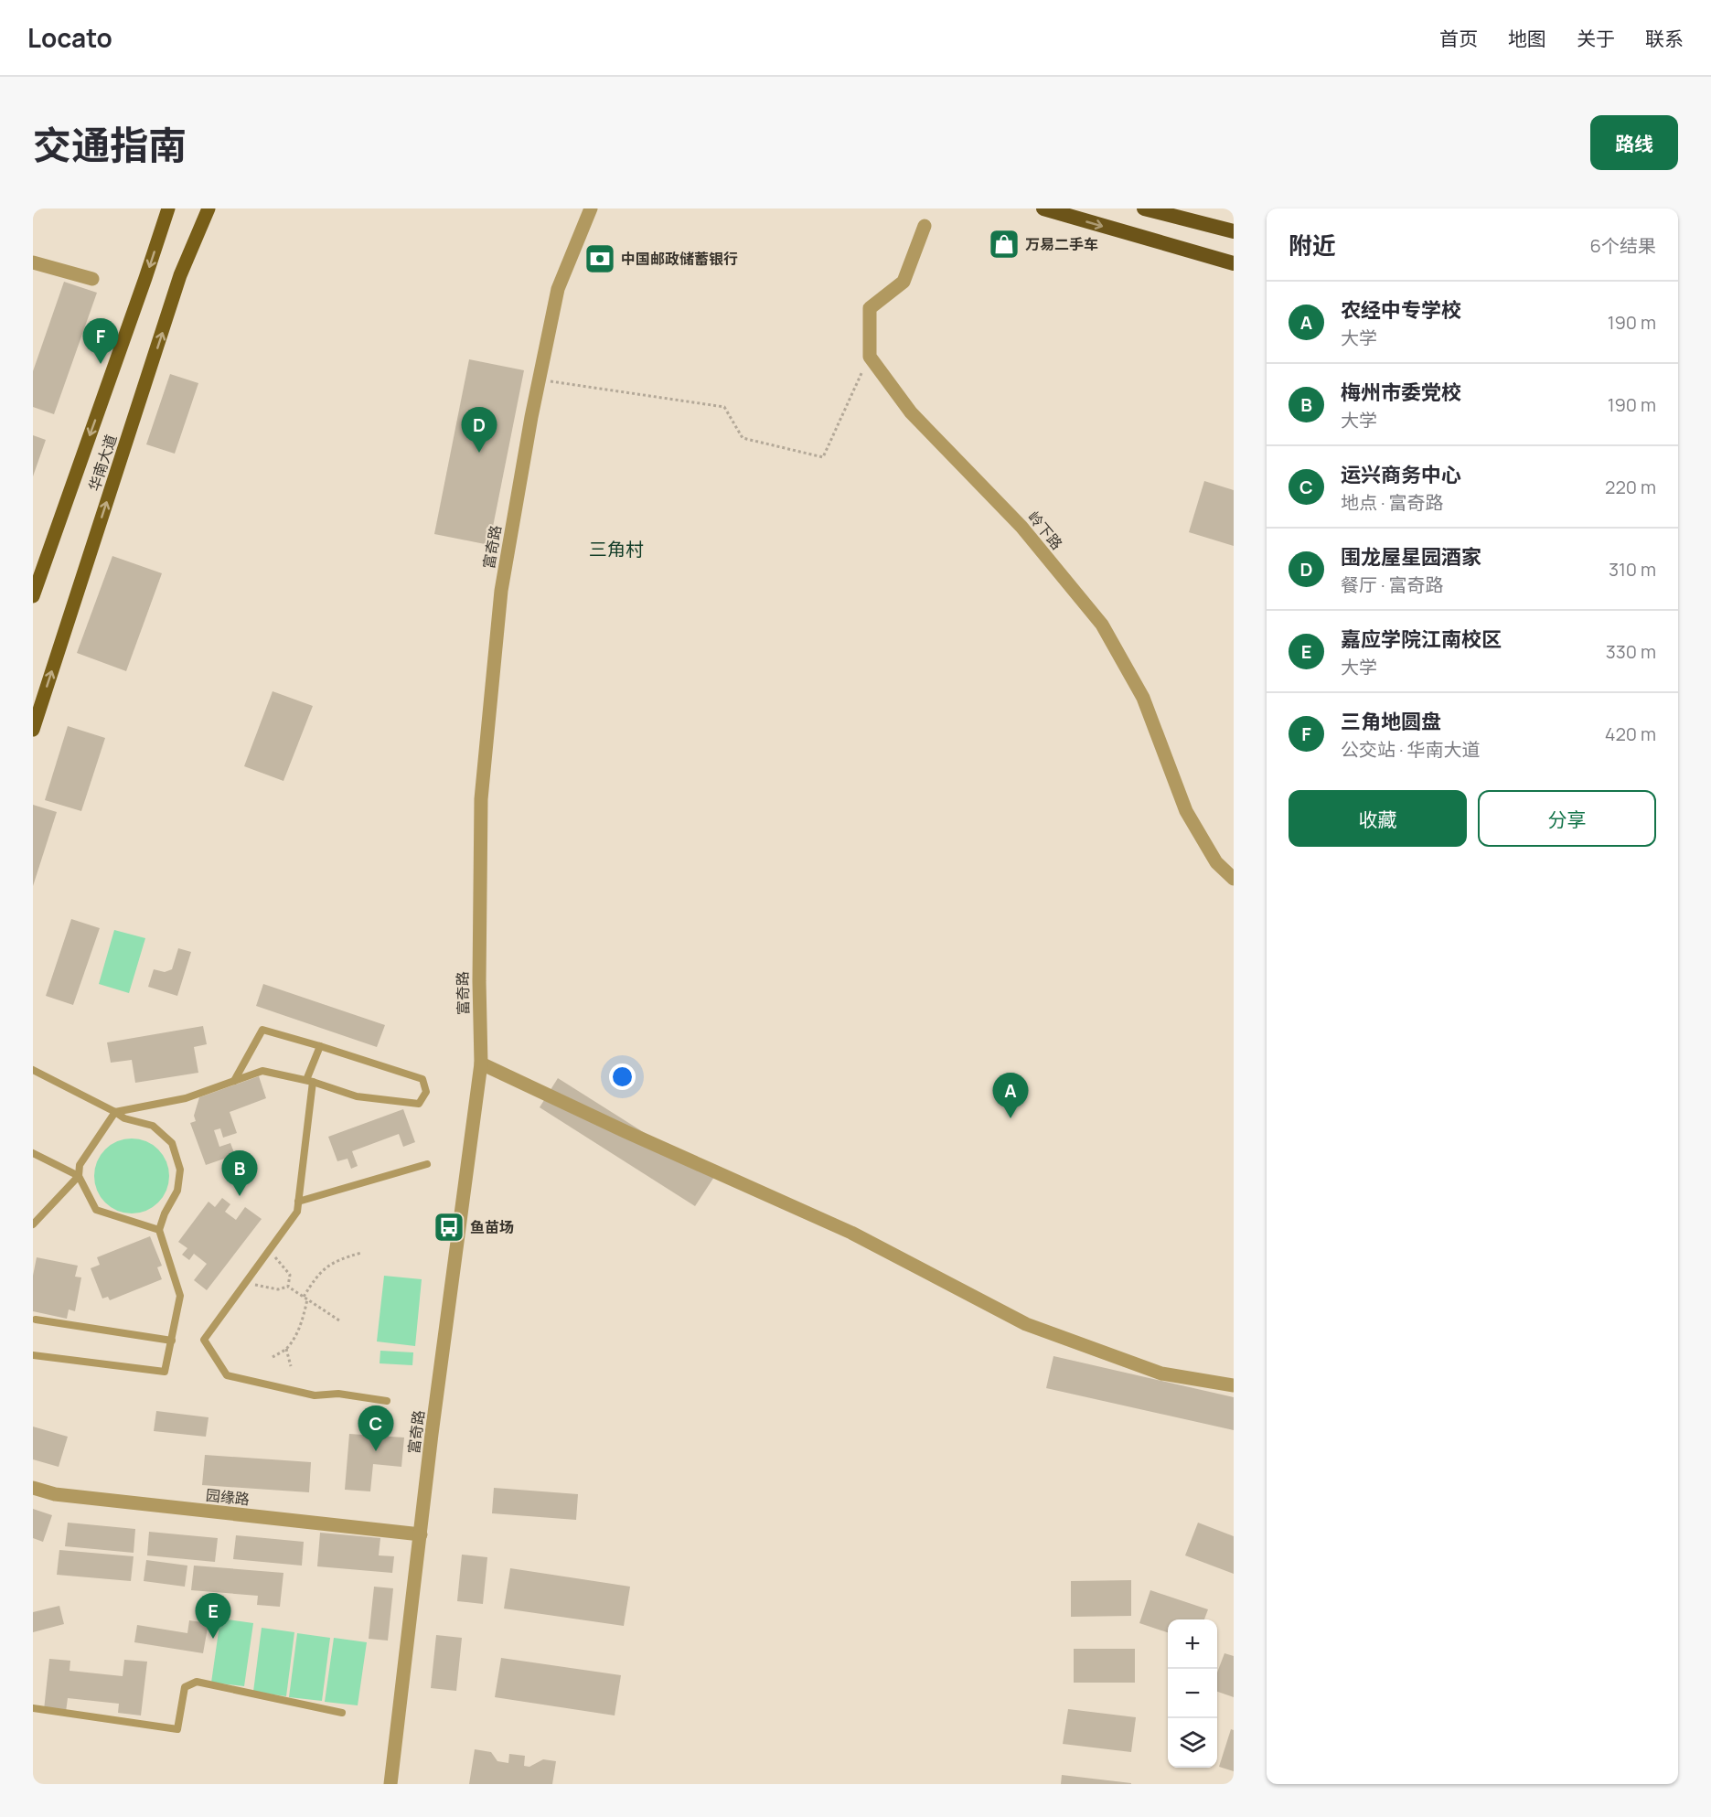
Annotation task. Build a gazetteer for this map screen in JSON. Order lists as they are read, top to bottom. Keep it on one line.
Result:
{"streets":{"main road":["华南大道"],"street":["岭下路","富奇路","园缘路"]},"crossings":[["富奇路","园缘路"]],"districts":["三角村"],"places":{"shop":["万易二手车"],"bank":["中国邮政储蓄银行"],"bus stop":["鱼苗场"]},"page":{"header":"Locato","nav":["首页","地图","关于","联系"],"title":"交通指南","buttons":["路线",["收藏","分享"]],"heading":["附近","6个结果"],"list":[{"mark":"A","name":"农经中专学校","note":"大学","value":"190 m"},{"mark":"B","name":"梅州市委党校","note":"大学","value":"190 m"},{"mark":"C","name":"运兴商务中心","note":"地点 · 富奇路","value":"220 m"},{"mark":"D","name":"围龙屋星园酒家","note":"餐厅 · 富奇路","value":"310 m"},{"mark":"E","name":"嘉应学院江南校区","note":"大学","value":"330 m"},{"mark":"F","name":"三角地圆盘","note":"公交站 · 华南大道","value":"420 m"}],"pins":["F","D","A","B","C","E"],"map_buttons":["+","−"]}}
